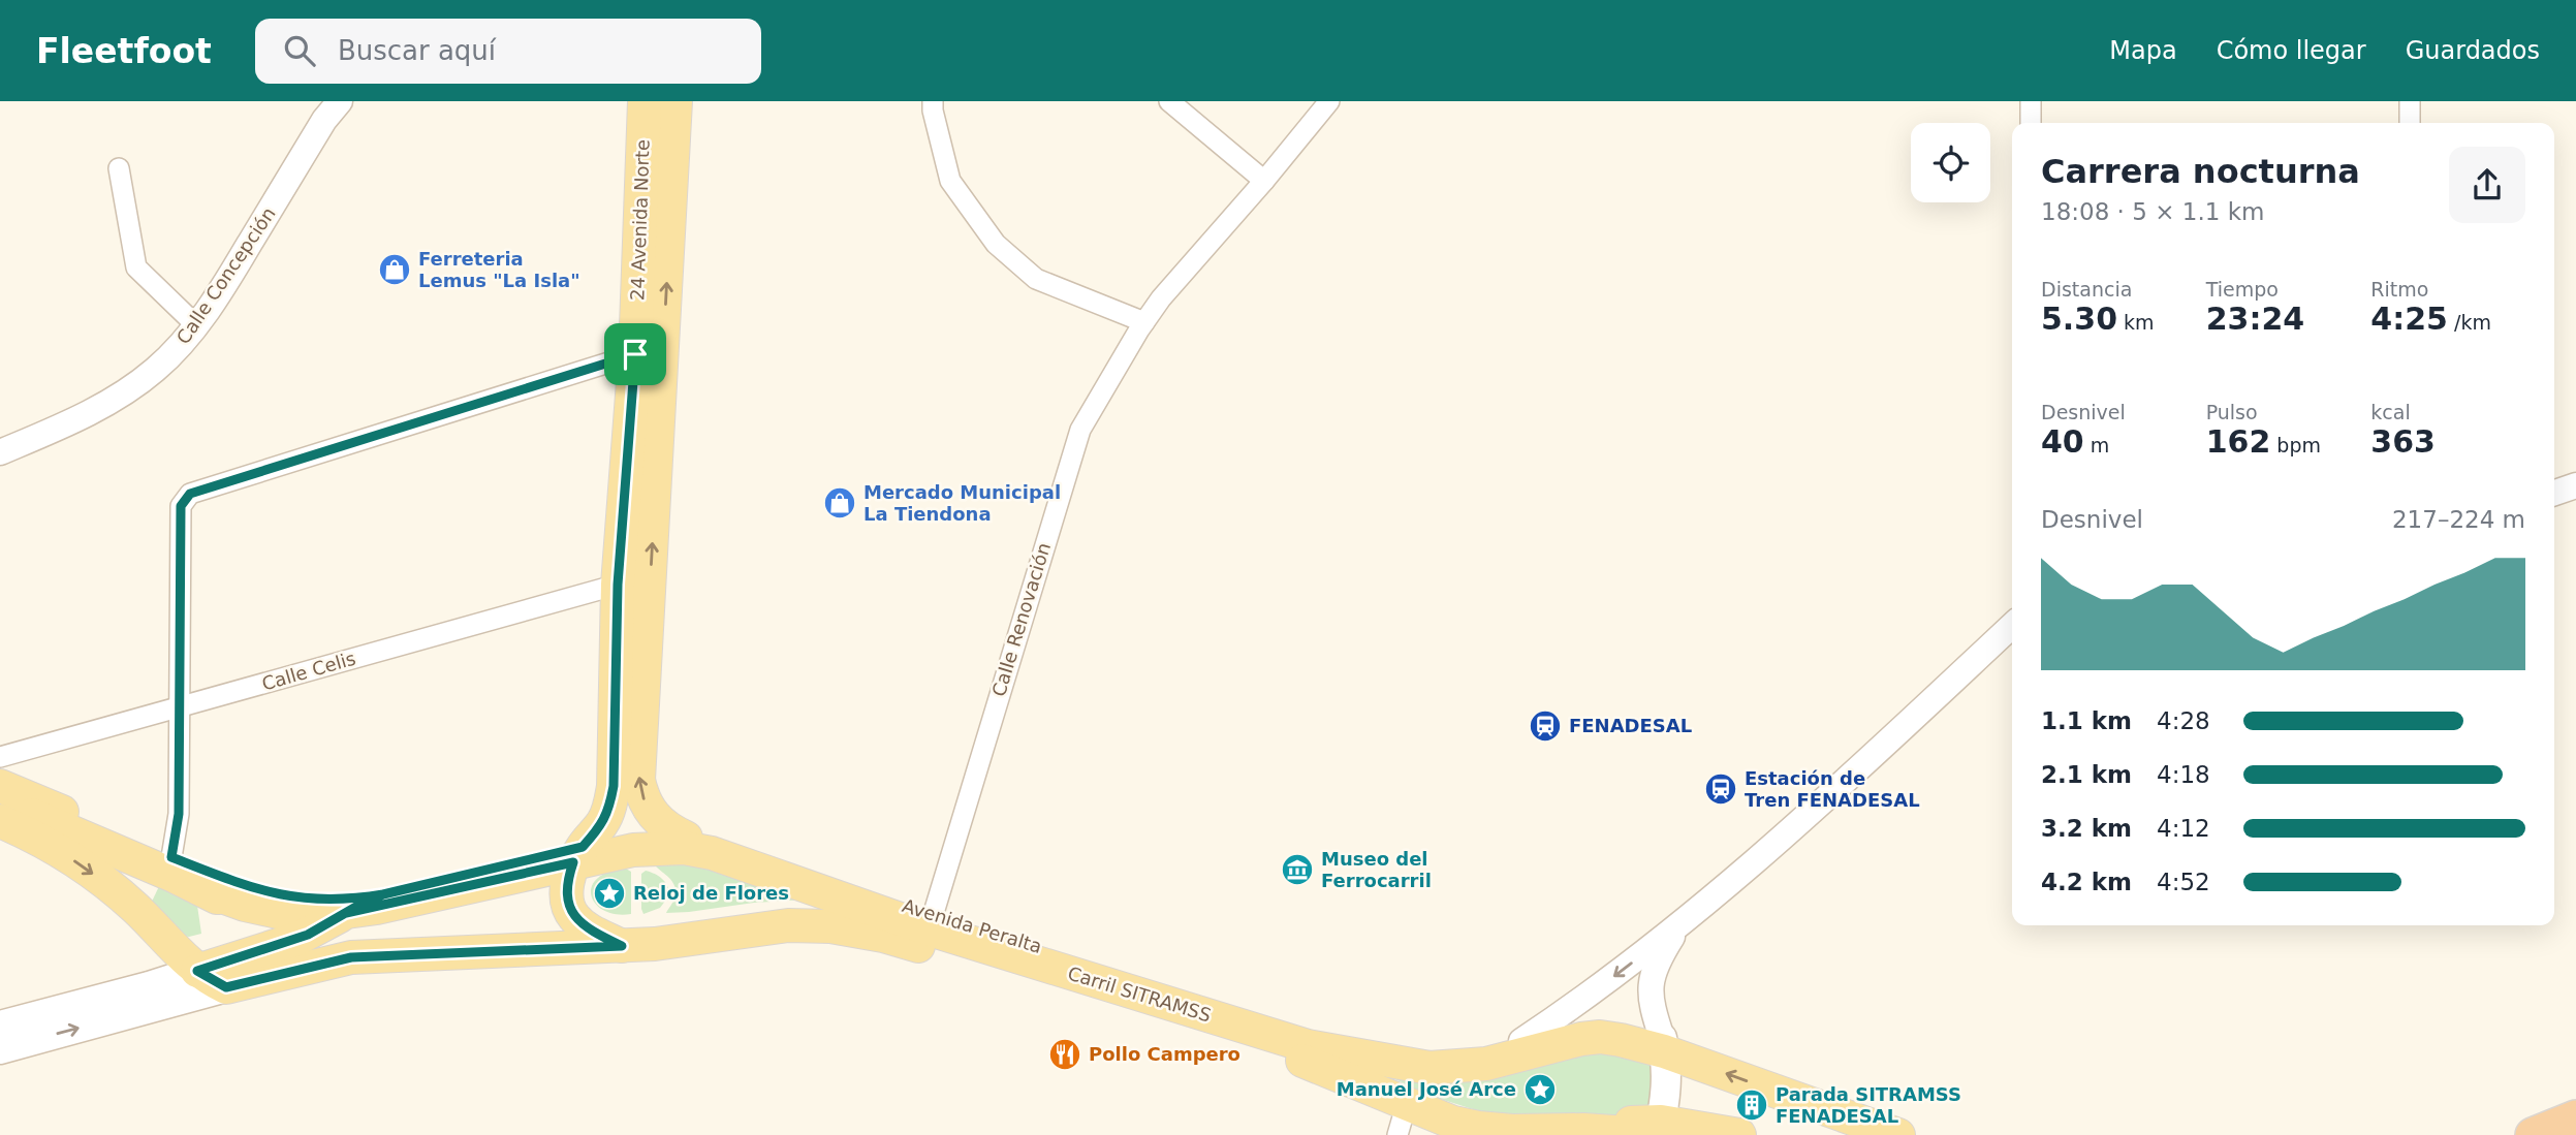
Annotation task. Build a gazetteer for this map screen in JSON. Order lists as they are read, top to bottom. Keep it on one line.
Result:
{"streets":{"main road":["24 Avenida Norte","Avenida Peralta","Carril SITRAMSS"],"street":["Calle Concepción","Calle Renovación","Calle Celis"]},"crossings":[["24 Avenida Norte","Calle Celis"],["24 Avenida Norte","Avenida Peralta"],["24 Avenida Norte","Carril SITRAMSS"],["Calle Renovación","Avenida Peralta"],["Calle Renovación","Carril SITRAMSS"],["Avenida Peralta","Carril SITRAMSS"]],"places":{"shop":["Ferreteria Lemus \"La Isla\"","Mercado Municipal La Tiendona"],"station":["FENADESAL","Estación de Tren FENADESAL"],"museum":["Museo del Ferrocarril"],"place":["Reloj de Flores","Manuel José Arce"],"restaurant":["Pollo Campero"],"building":["Parada SITRAMSS FENADESAL"]},"page":{"header":"Fleetfoot","search":"Buscar aquí","nav":["Mapa","Cómo llegar","Guardados"],"heading":["Carrera nocturna","18:08 · 5 × 1.1 km"],"stats":[["Distancia","5.30 km"],["Tiempo","23:24"],["Ritmo","4:25 /km"],["Desnivel","40 m"],["Pulso","162 bpm"],["kcal","363"]],"chart":["Desnivel","217–224 m"],"list":[{"name":"1.1 km","note":"4:28"},{"name":"2.1 km","note":"4:18"},{"name":"3.2 km","note":"4:12"},{"name":"4.2 km","note":"4:52"}]}}
